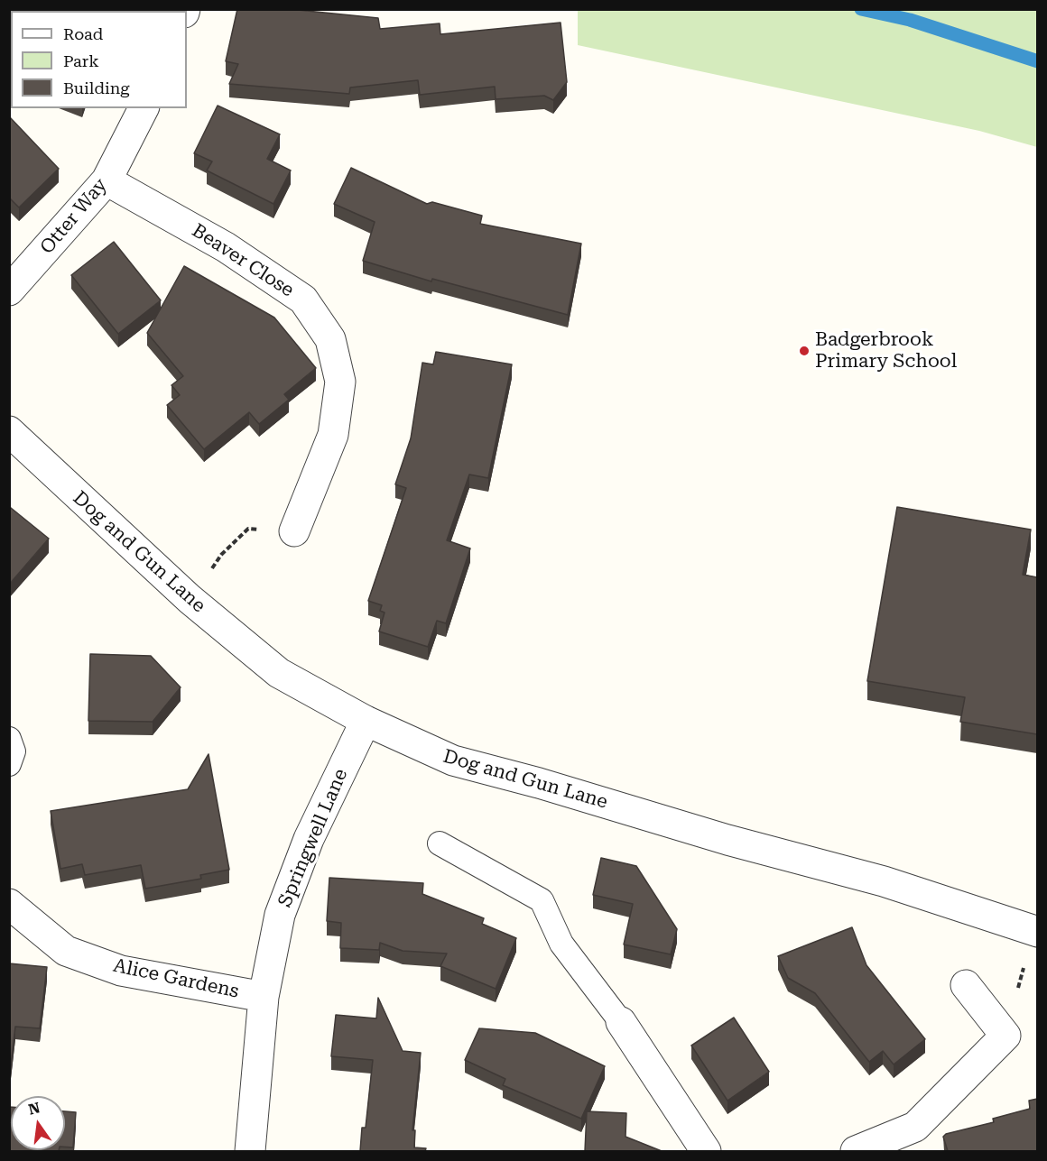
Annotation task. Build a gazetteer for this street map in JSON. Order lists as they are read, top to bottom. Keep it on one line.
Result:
{"streets":{"street":["Otter Way","Beaver Close","Dog and Gun Lane","Springwell Lane","Alice Gardens"]},"crossings":[["Otter Way","Beaver Close"],["Dog and Gun Lane","Springwell Lane"],["Springwell Lane","Alice Gardens"]],"places":["Badgerbrook Primary School"],"legend":["Road","Park","Building"],"north":"top"}
